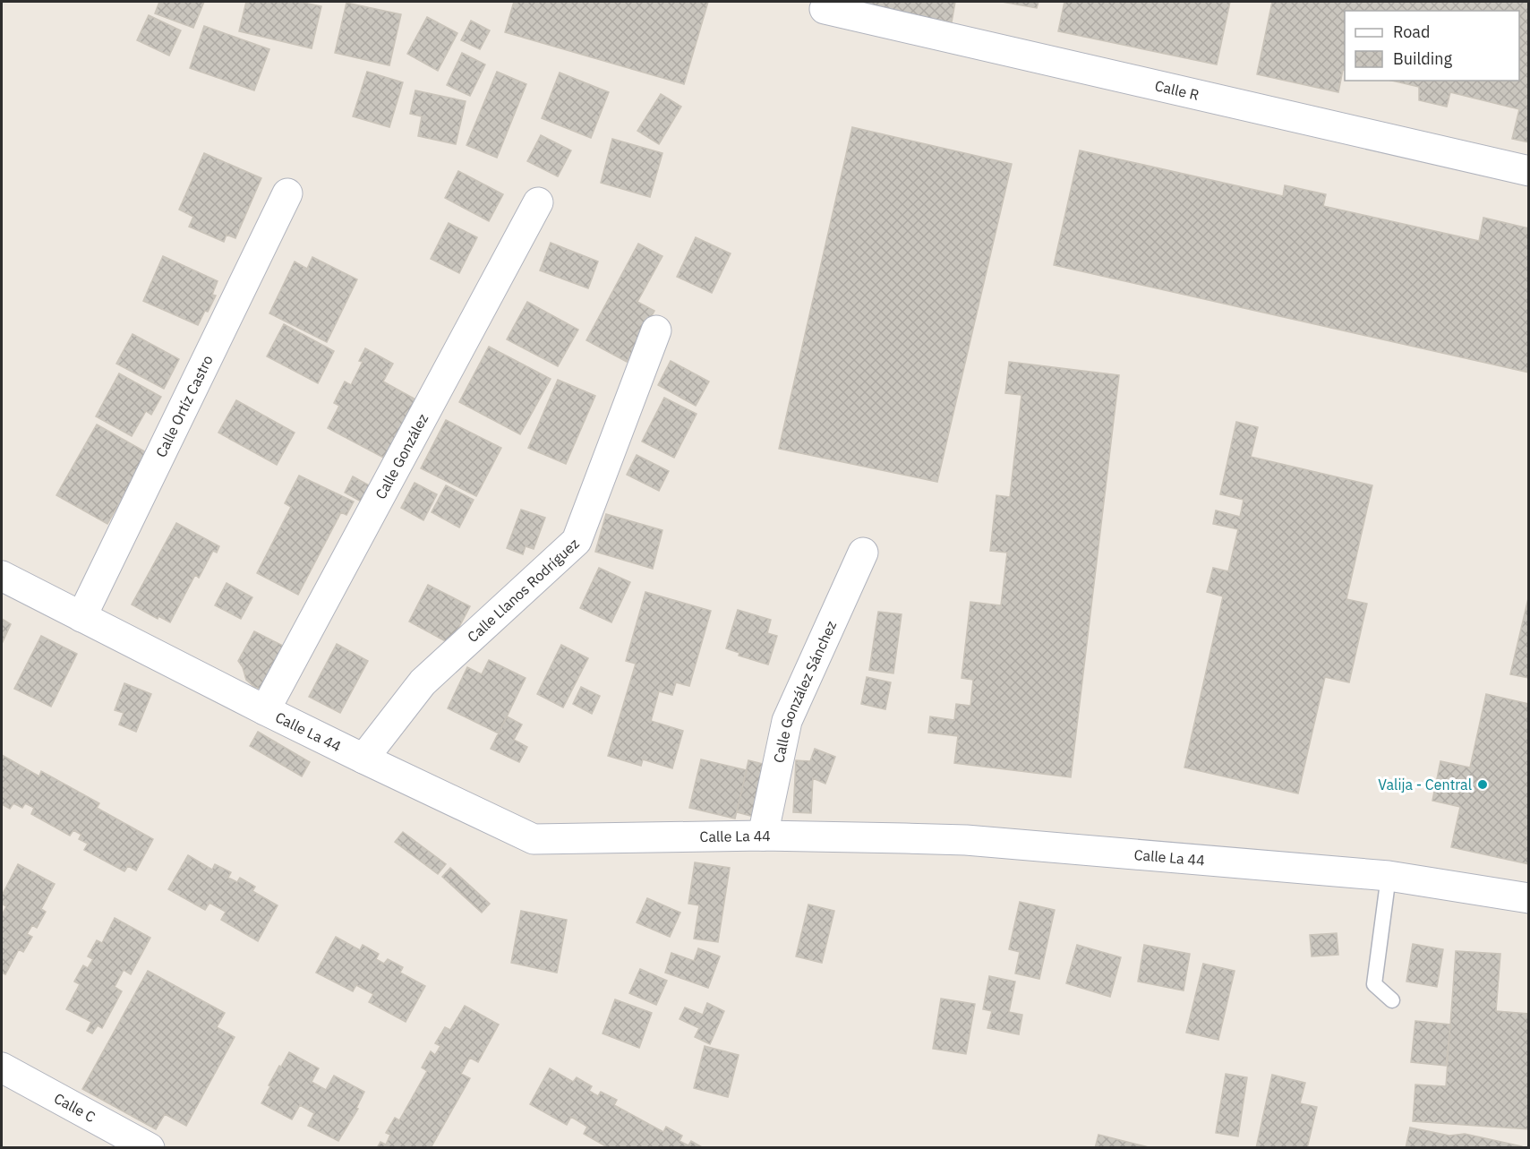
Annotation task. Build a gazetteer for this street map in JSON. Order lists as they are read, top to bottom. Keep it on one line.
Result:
{"streets":{"street":["Calle R","Calle Ortíz Castro","Calle González","Calle Llanos Rodríguez","Calle González Sánchez","Calle La 44","Calle C"]},"crossings":[["Calle Ortíz Castro","Calle La 44"],["Calle González","Calle La 44"],["Calle Llanos Rodríguez","Calle La 44"],["Calle González Sánchez","Calle La 44"]],"places":["Valija - Central"],"legend":["Road","Building"]}
